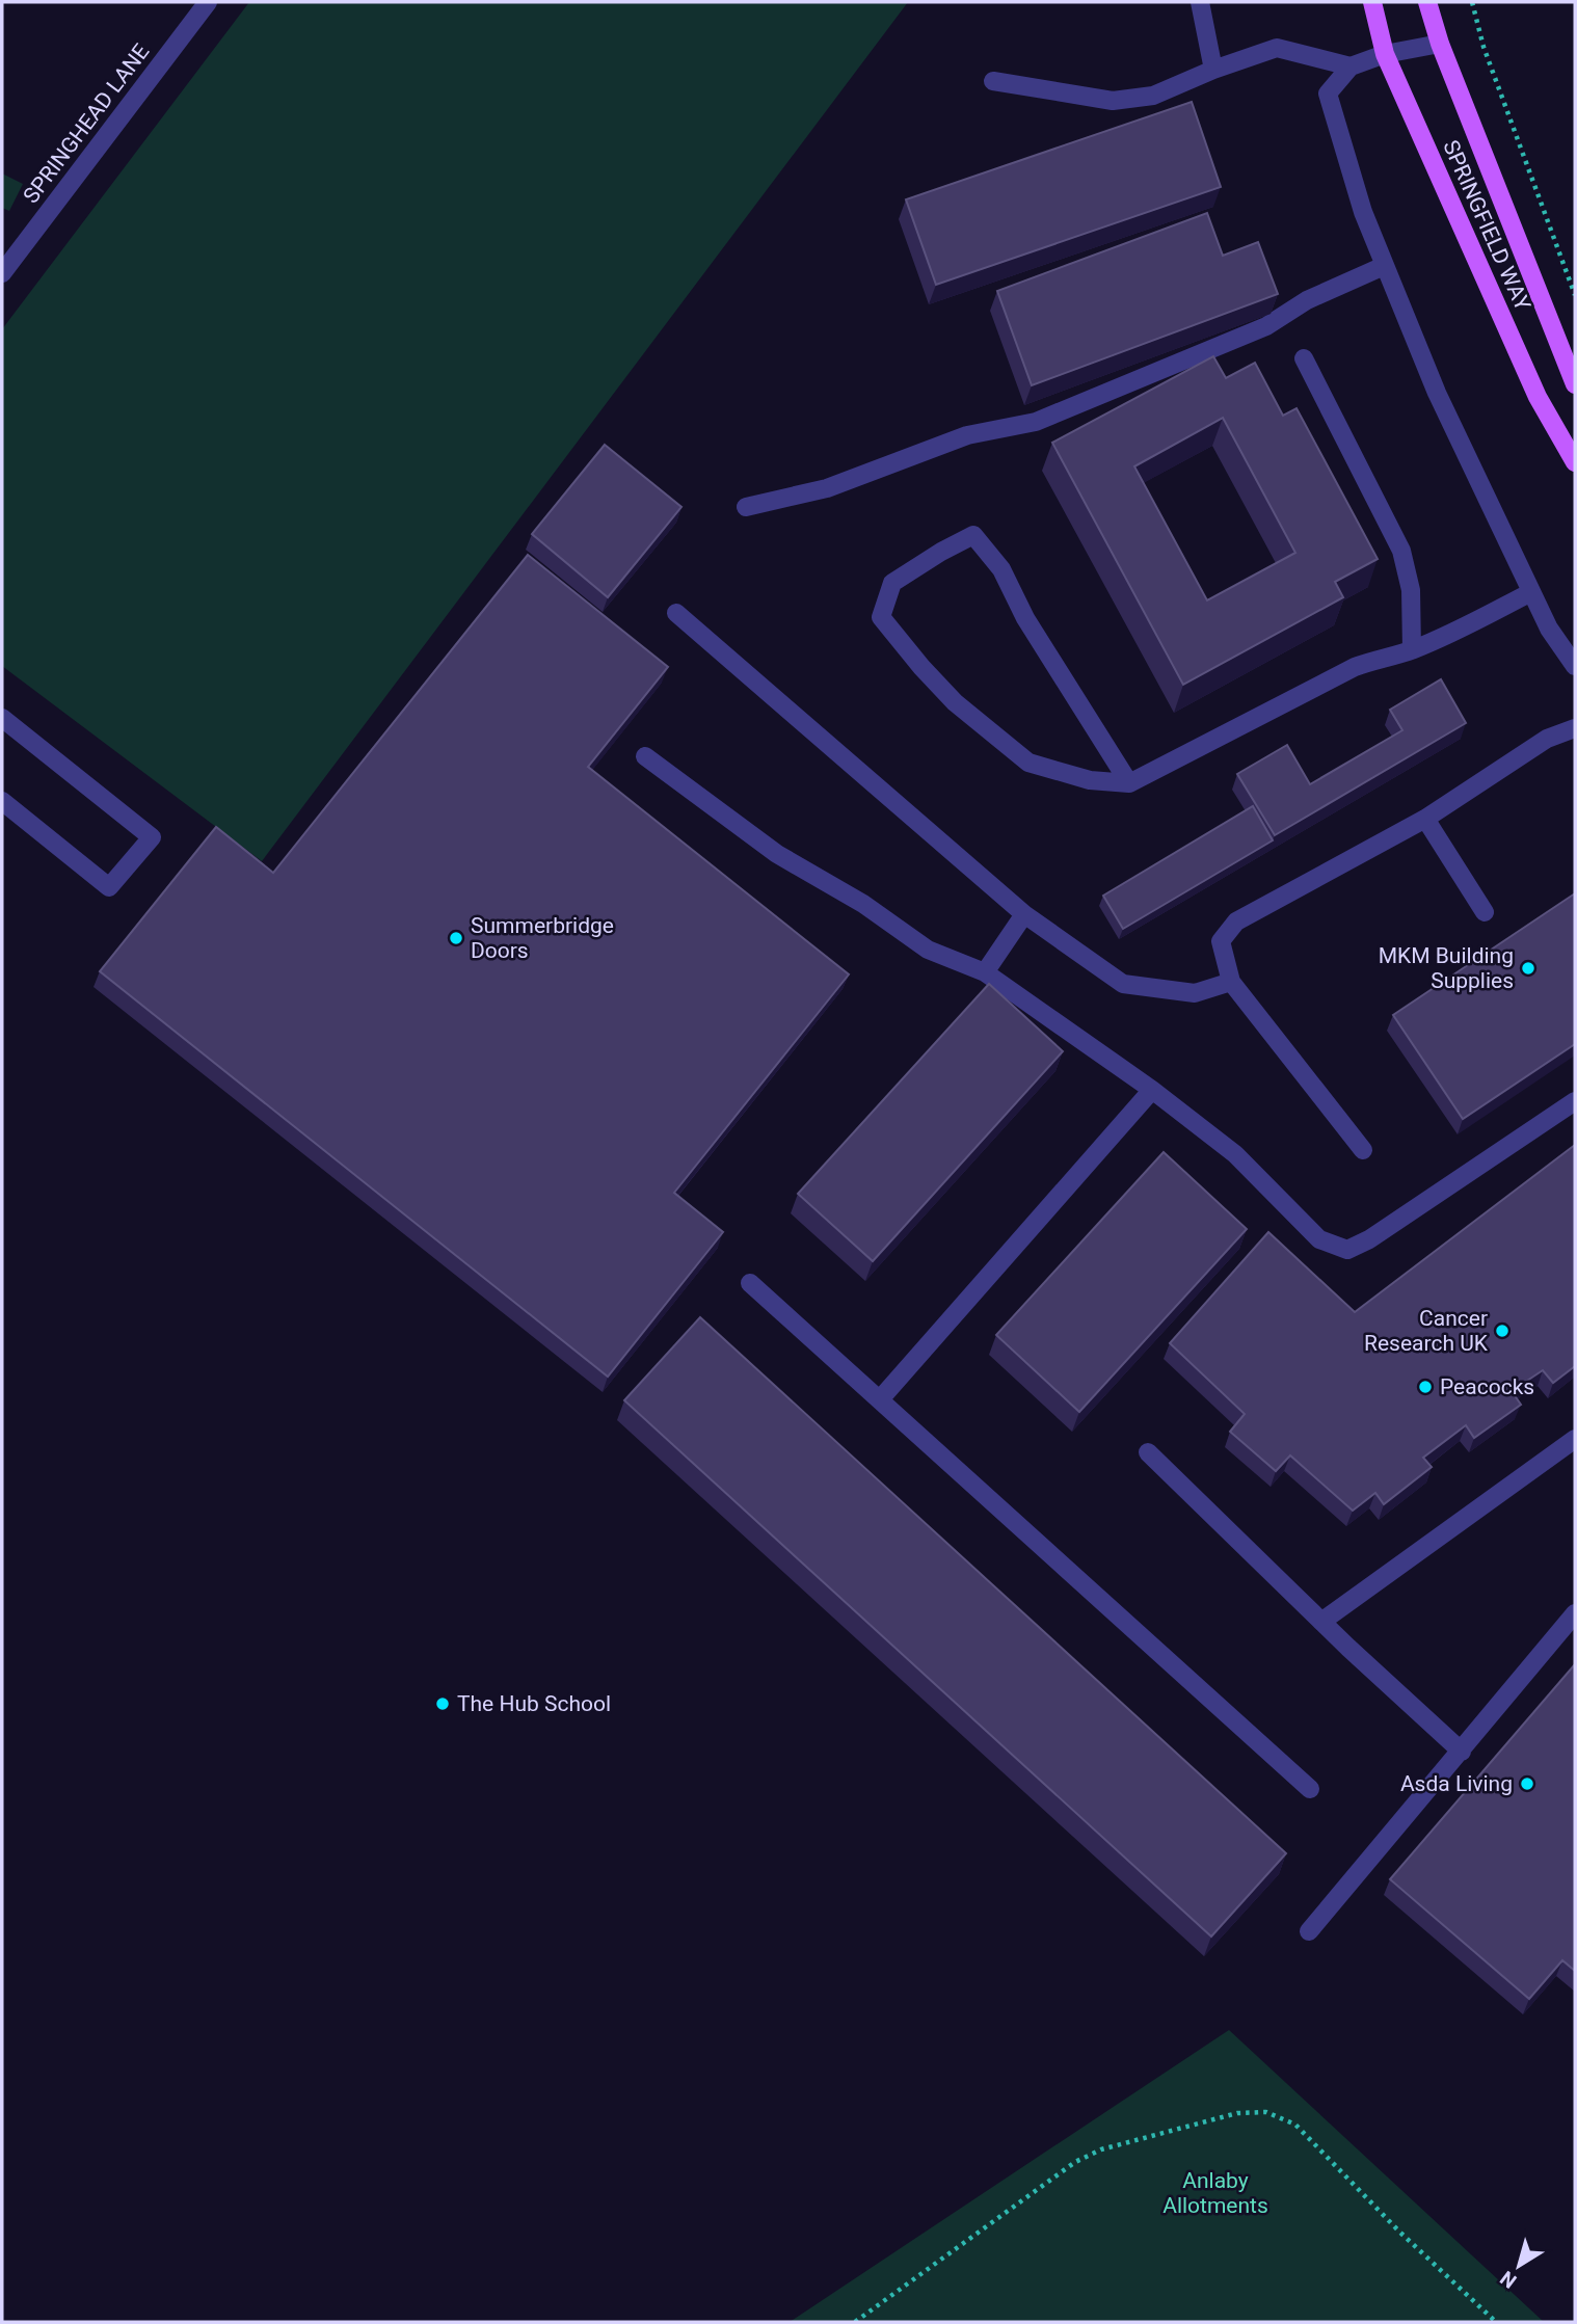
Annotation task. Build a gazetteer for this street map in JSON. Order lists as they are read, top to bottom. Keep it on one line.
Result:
{"streets":{"main road":["SPRINGFIELD WAY"],"street":["SPRINGHEAD LANE"]},"parks":["Anlaby Allotments"],"places":["Summerbridge Doors","MKM Building Supplies","Cancer Research UK","Peacocks","The Hub School","Asda Living"],"north":"bottom left"}
